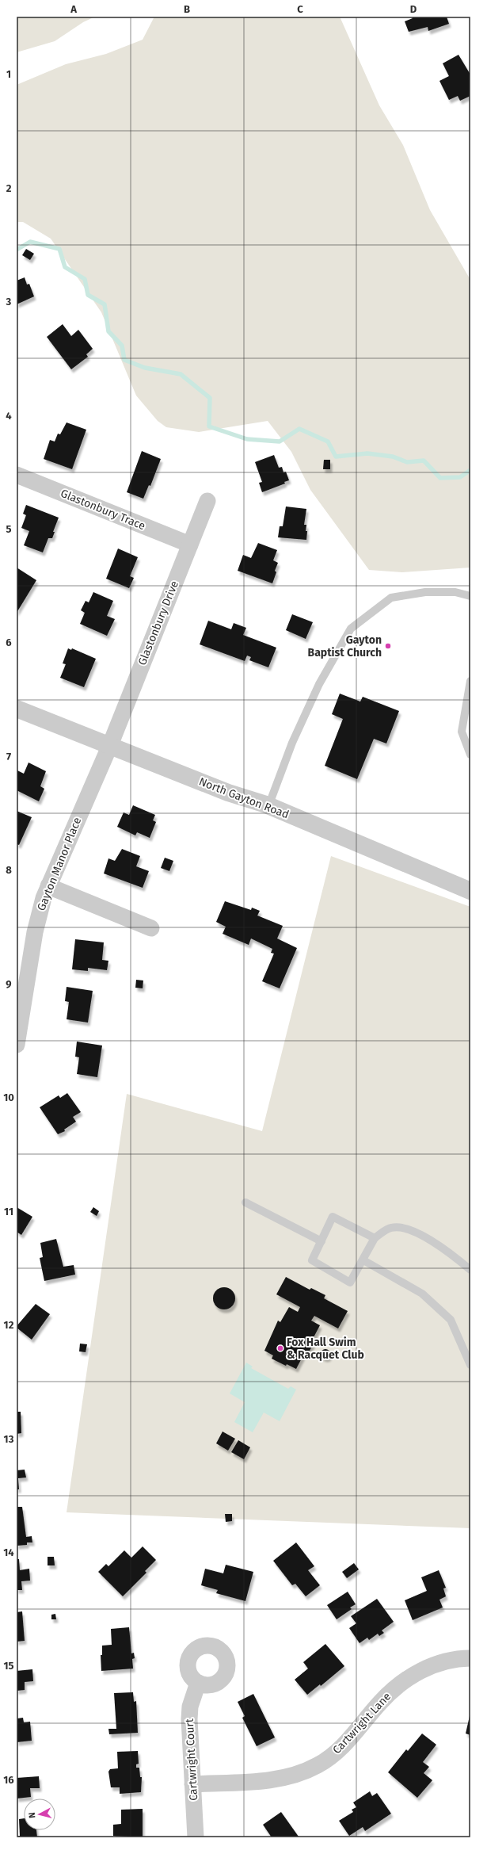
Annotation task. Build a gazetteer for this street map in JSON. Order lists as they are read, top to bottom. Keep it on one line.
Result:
{"streets":{"street":["Glastonbury Trace","Glastonbury Drive","North Gayton Road","Gayton Manor Place","Cartwright Lane","Cartwright Court"]},"crossings":[["Glastonbury Trace","Glastonbury Drive"],["Glastonbury Drive","North Gayton Road"],["Glastonbury Drive","Gayton Manor Place"],["North Gayton Road","Gayton Manor Place"],["Cartwright Lane","Cartwright Court"]],"places":["Gayton Baptist Church","Fox Hall Swim & Racquet Club"],"north":"left","grid":{"columns":["A","B","C","D"],"rows":["1","2","3","4","5","6","7","8","9","10","11","12","13","14","15","16"]}}
